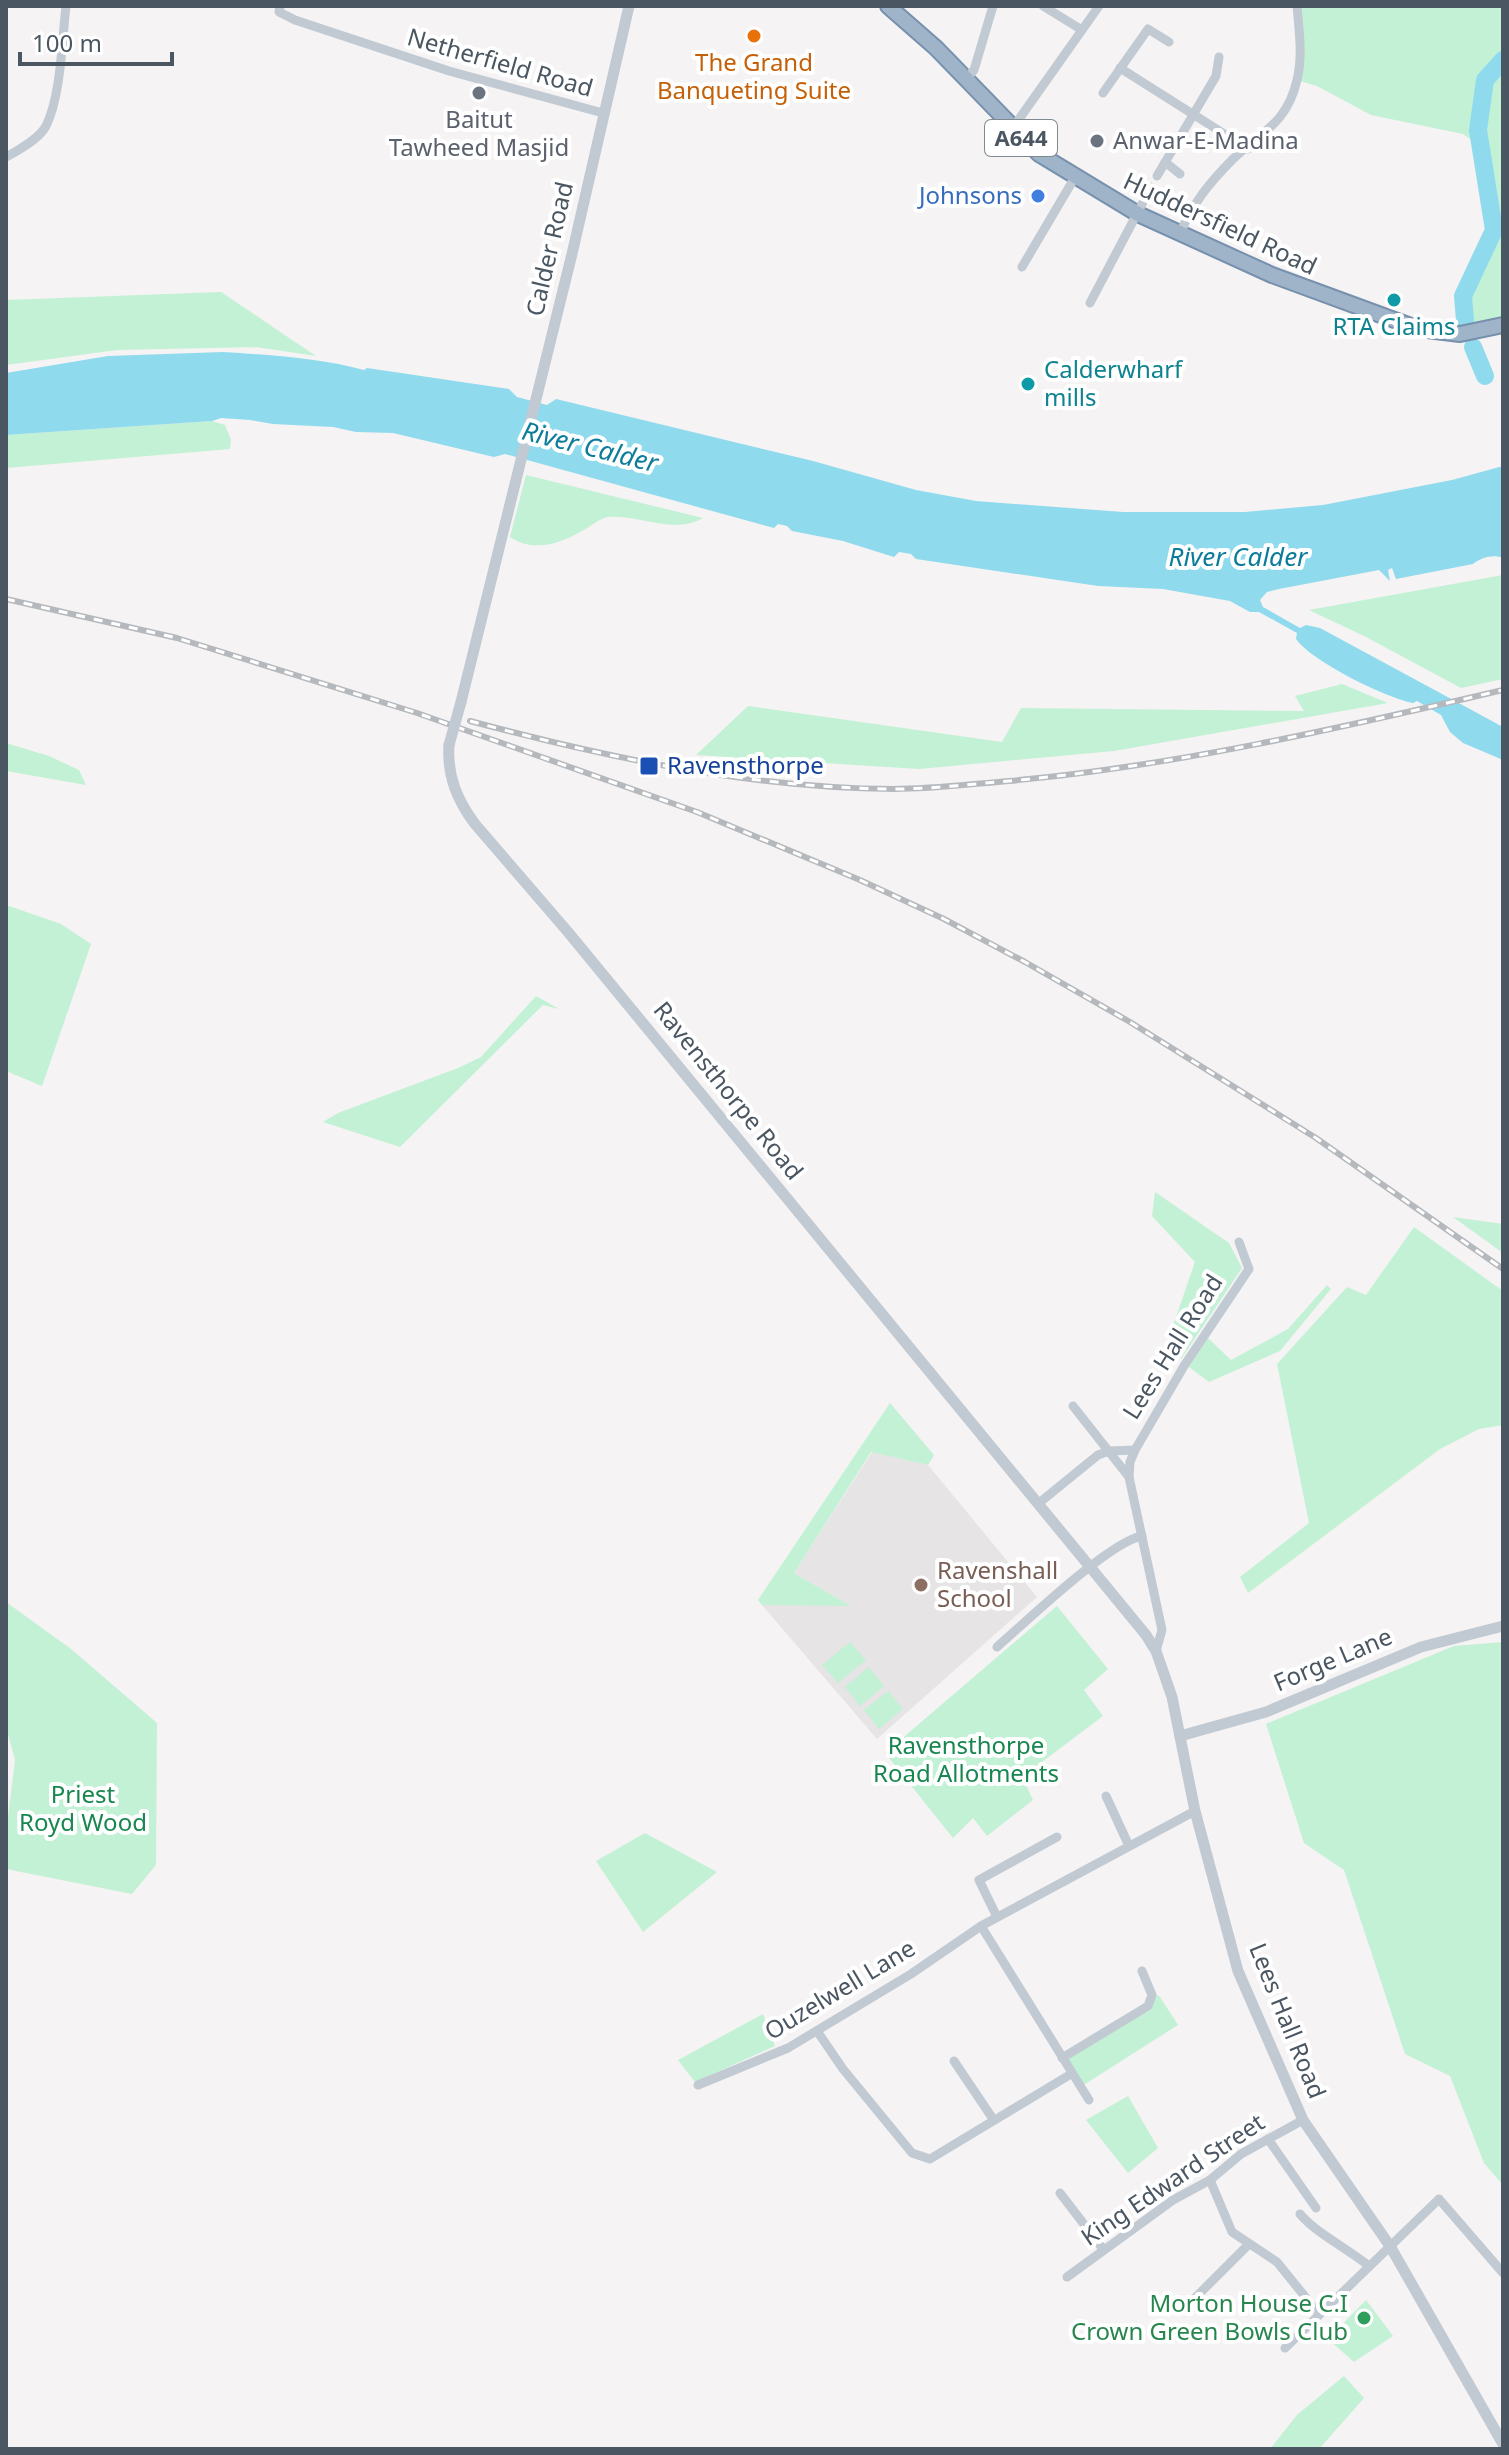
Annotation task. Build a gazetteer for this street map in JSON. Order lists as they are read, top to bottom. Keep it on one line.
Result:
{"streets":{"highway":["A644","Huddersfield Road"],"street":["Netherfield Road","Calder Road","Ravensthorpe Road","Lees Hall Road","Forge Lane","Ouzelwell Lane","King Edward Street"]},"crossings":[["Netherfield Road","Calder Road"],["Calder Road","Ravensthorpe Road"],["Ravensthorpe Road","Lees Hall Road"],["Lees Hall Road","Forge Lane"],["Lees Hall Road","Ouzelwell Lane"],["Lees Hall Road","King Edward Street"]],"water":["River Calder"],"parks":["Ravensthorpe Road Allotments","Priest Royd Wood"],"places":{"other":["The Grand Banqueting Suite","Baitut Tawheed Masjid","Anwar-E-Madina","Johnsons","RTA Claims","Calderwharf mills","Ravenshall School","Morton House C.I Crown Green Bowls Club"],"transit":["Ravensthorpe"]},"scale_bar":"100 m"}
